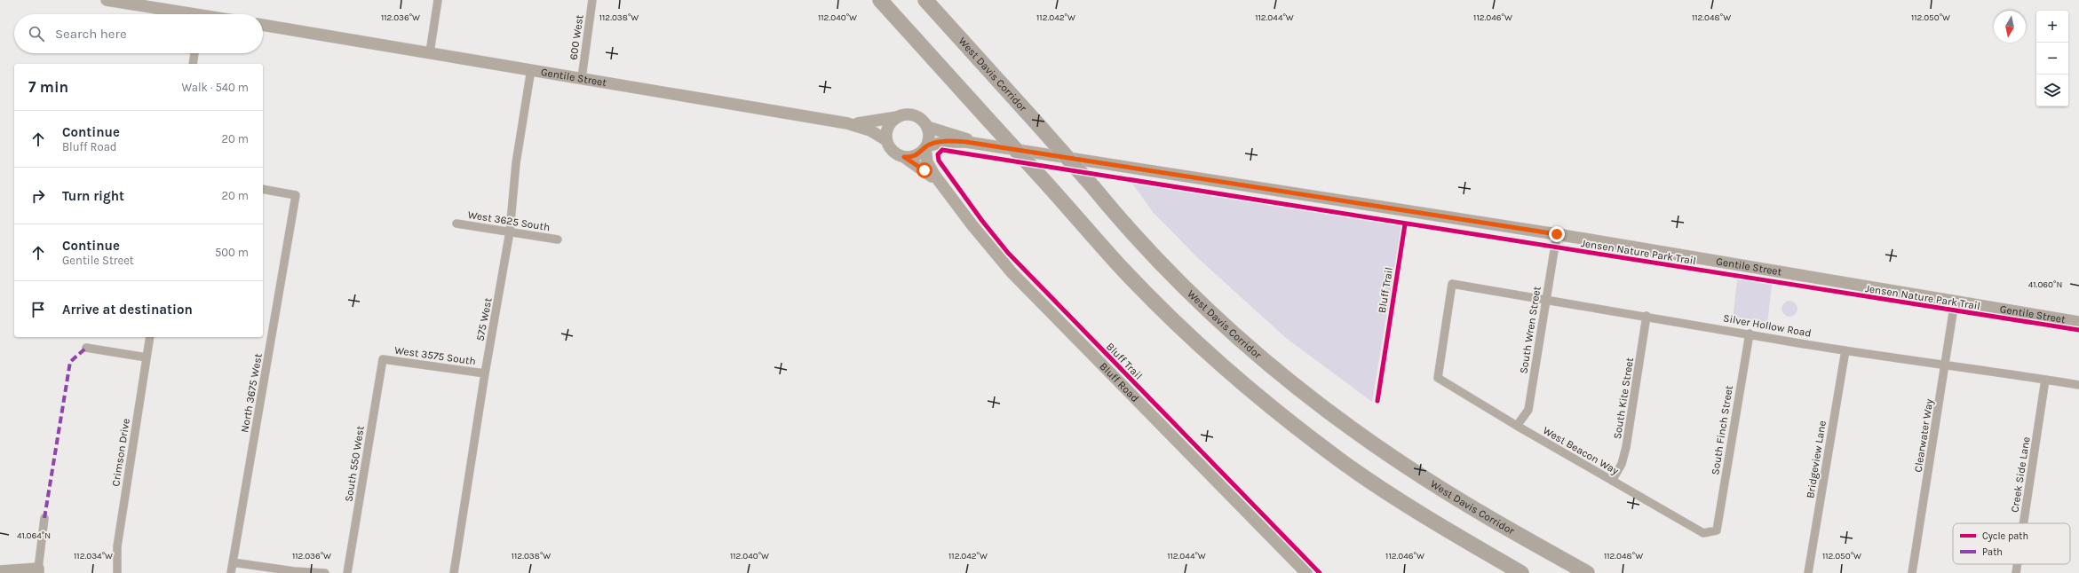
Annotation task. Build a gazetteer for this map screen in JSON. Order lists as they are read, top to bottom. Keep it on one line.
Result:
{"streets":{"highway":["West Davis Corridor"],"main road":["Gentile Street","Bluff Road"],"street":["600 West","West 3625 South","575 West","Silver Hollow Road","South Wren Street","West 3575 South","North 3675 West","South Kite Street","South Finch Street","Clearwater Way","West Beacon Way","Crimson Drive","Bridgeview Lane","South 550 West","Creek Side Lane"],"cycle path":["Jensen Nature Park Trail","Bluff Trail"]},"crossings":[["600 West","Gentile Street"],["Gentile Street","575 West"],["Gentile Street","South Wren Street"],["Gentile Street","Bluff Road"],["Gentile Street","Clearwater Way"],["West 3625 South","575 West"],["575 West","West 3575 South"],["Silver Hollow Road","South Wren Street"],["Silver Hollow Road","South Kite Street"],["Silver Hollow Road","South Finch Street"],["Silver Hollow Road","Clearwater Way"],["Silver Hollow Road","West Beacon Way"],["Silver Hollow Road","Bridgeview Lane"],["Silver Hollow Road","Creek Side Lane"],["South Wren Street","West Beacon Way"],["West 3575 South","South 550 West"],["South Kite Street","West Beacon Way"],["South Finch Street","West Beacon Way"]],"legend":["Cycle path","Path"],"north":"bottom","page":{"map_buttons":["+","−"],"search":"Search here","heading":["7 min","Walk · 540 m"],"list":[["Continue","Bluff Road","20 m"],["Turn right","20 m"],["Continue","Gentile Street","500 m"],"Arrive at destination"]},"coordinates":["112.036°W","112.038°W","112.040°W","112.042°W","112.044°W","112.046°W","112.048°W","112.050°W","41.060°N","41.064°N","112.034°W"]}
